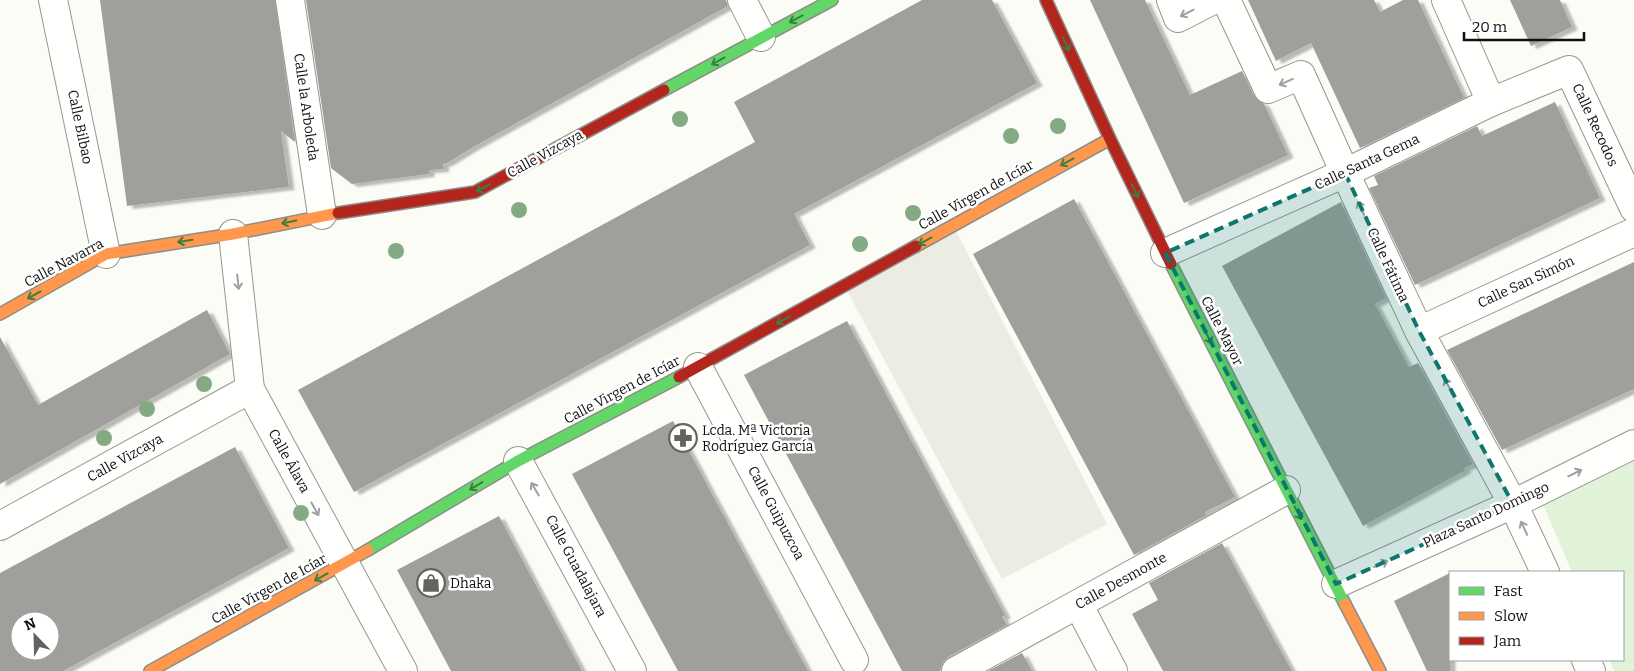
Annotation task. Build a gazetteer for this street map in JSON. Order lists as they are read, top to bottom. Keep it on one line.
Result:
{"streets":{"street":["Calle la Arboleda","Calle Recodos","Calle Bilbao","Calle Vizcaya","Calle Santa Gema","Calle Virgen de Icíar","Calle Navarra","Calle Fátima","Calle San Simón","Calle Mayor","Calle Álava","Calle Guipuzcoa","Plaza Santo Domingo","Calle Guadalajara","Calle Desmonte"]},"crossings":[["Calle la Arboleda","Calle Vizcaya"],["Calle Recodos","Calle Santa Gema"],["Calle Bilbao","Calle Navarra"],["Calle Vizcaya","Calle Navarra"],["Calle Vizcaya","Calle Álava"],["Calle Santa Gema","Calle Fátima"],["Calle Santa Gema","Calle Mayor"],["Calle Virgen de Icíar","Calle Mayor"],["Calle Virgen de Icíar","Calle Álava"],["Calle Virgen de Icíar","Calle Guipuzcoa"],["Calle Virgen de Icíar","Calle Guadalajara"],["Calle Navarra","Calle Álava"],["Calle Fátima","Calle San Simón"],["Calle Fátima","Plaza Santo Domingo"],["Calle Mayor","Plaza Santo Domingo"],["Calle Mayor","Calle Desmonte"]],"one_way":["Calle Vizcaya","Calle Virgen de Icíar","Calle Navarra","Calle Fátima","Calle Mayor","Calle Álava","Plaza Santo Domingo","Calle Guadalajara"],"places":{"pharmacy":["Lcda. Mª Victoria Rodríguez García"],"shop":["Dhaka"]},"legend":["Fast","Slow","Jam"],"scale_bar":"20 m","north":"top left"}
